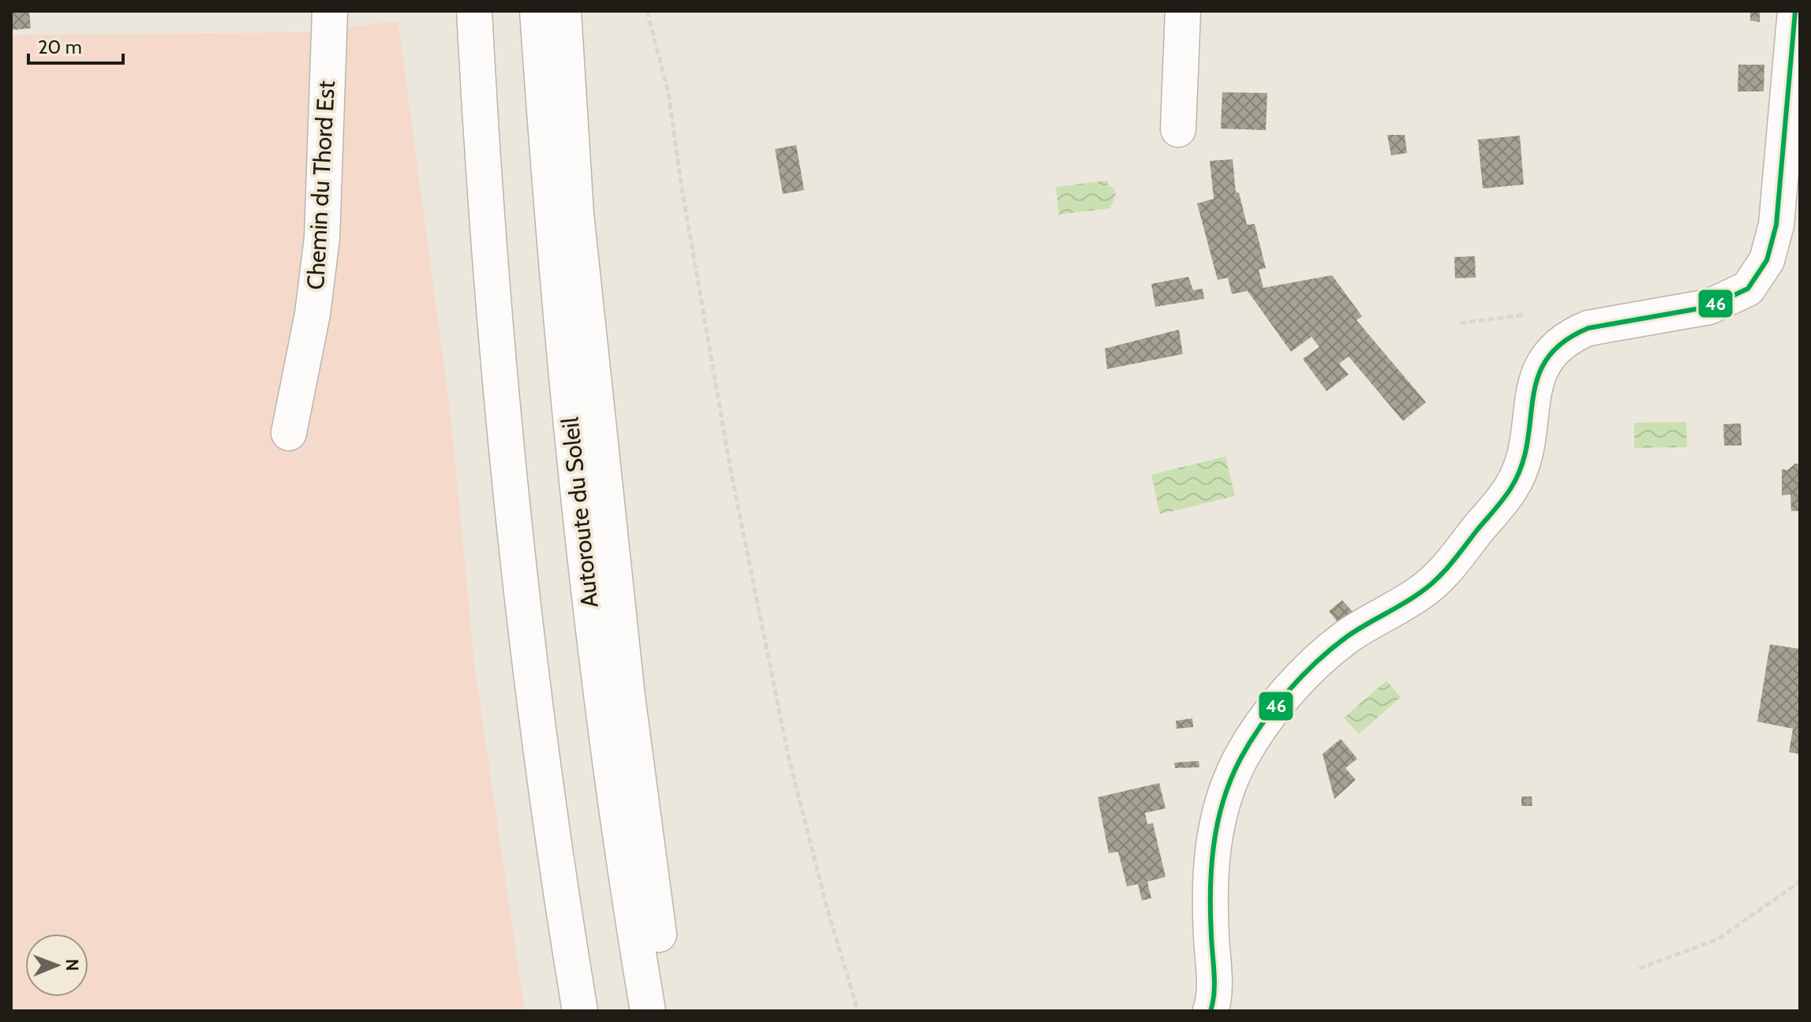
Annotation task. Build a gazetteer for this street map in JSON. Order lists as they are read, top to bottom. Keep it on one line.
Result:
{"streets":{"main road":["Chemin du Thord Est","Autoroute du Soleil"]},"lines":["transit line 46"],"scale_bar":"20 m","north":"right"}
